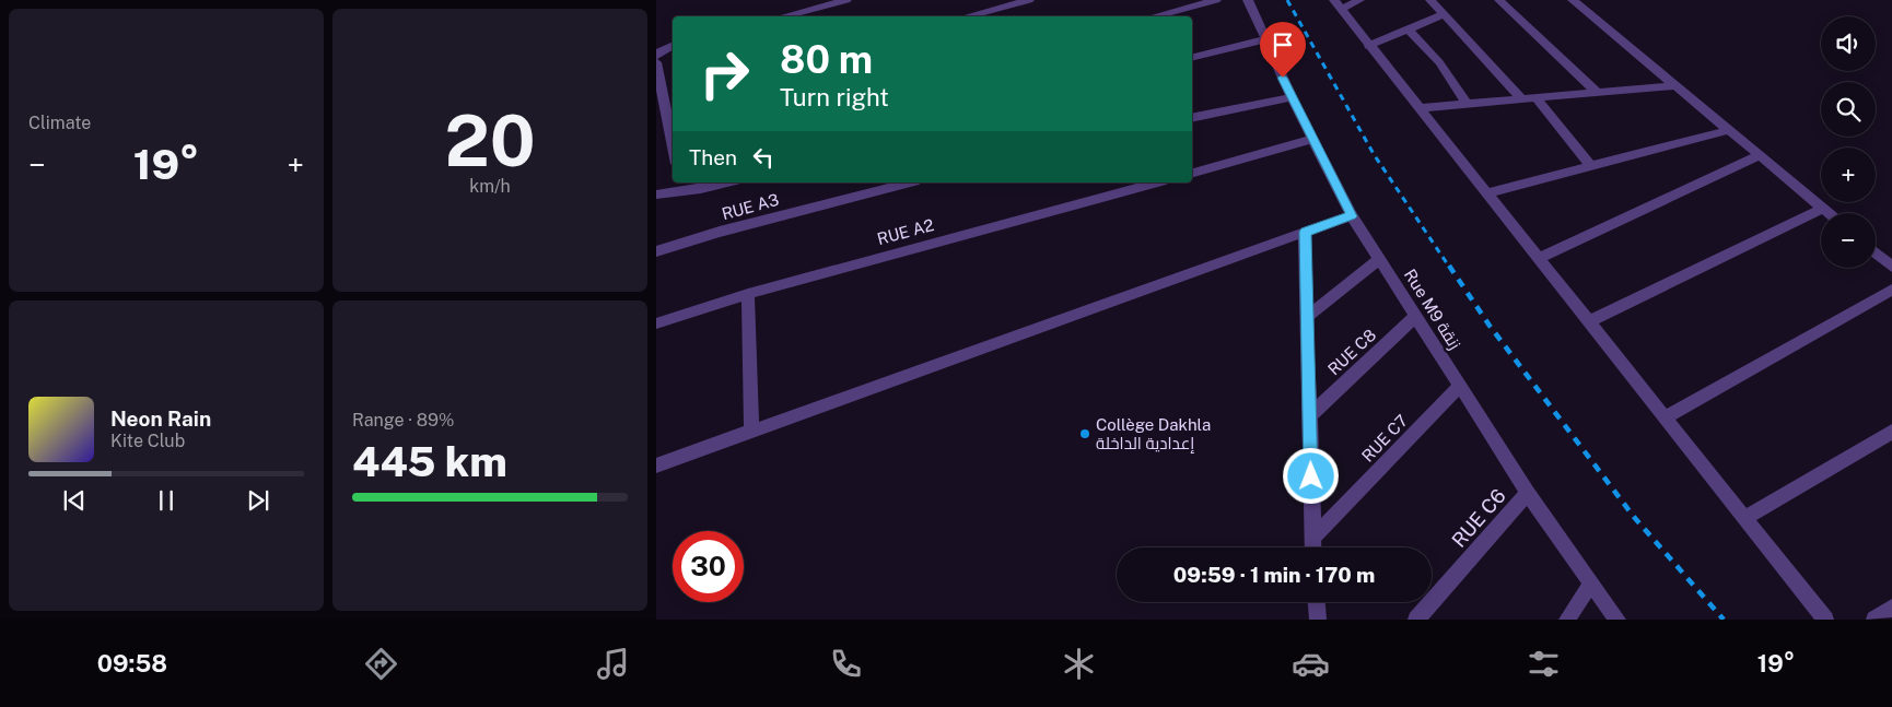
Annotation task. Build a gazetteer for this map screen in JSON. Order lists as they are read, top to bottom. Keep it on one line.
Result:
{"streets":{"street":["RUE A3","RUE A2","Rue M9 زنقة","RUE C8","RUE C7","RUE C6"]},"crossings":[["Rue M9 زنقة","RUE C8"],["Rue M9 زنقة","RUE C7"],["Rue M9 زنقة","RUE C6"]],"places":["Collège Dakhla إعدادية الداخلة"],"page":{"tile":["Climate",["20","km/h"],["Range · 89%","445 km"]],"map_buttons":["+","−"],"turn":["80 m","Turn right"],"then":"Then","heat":["−","19°","+"],"song":["Neon Rain","Kite Club"],"limit":"30","trip":"09:59 · 1 min · 170 m","tabs":["09:58","19°"]}}
